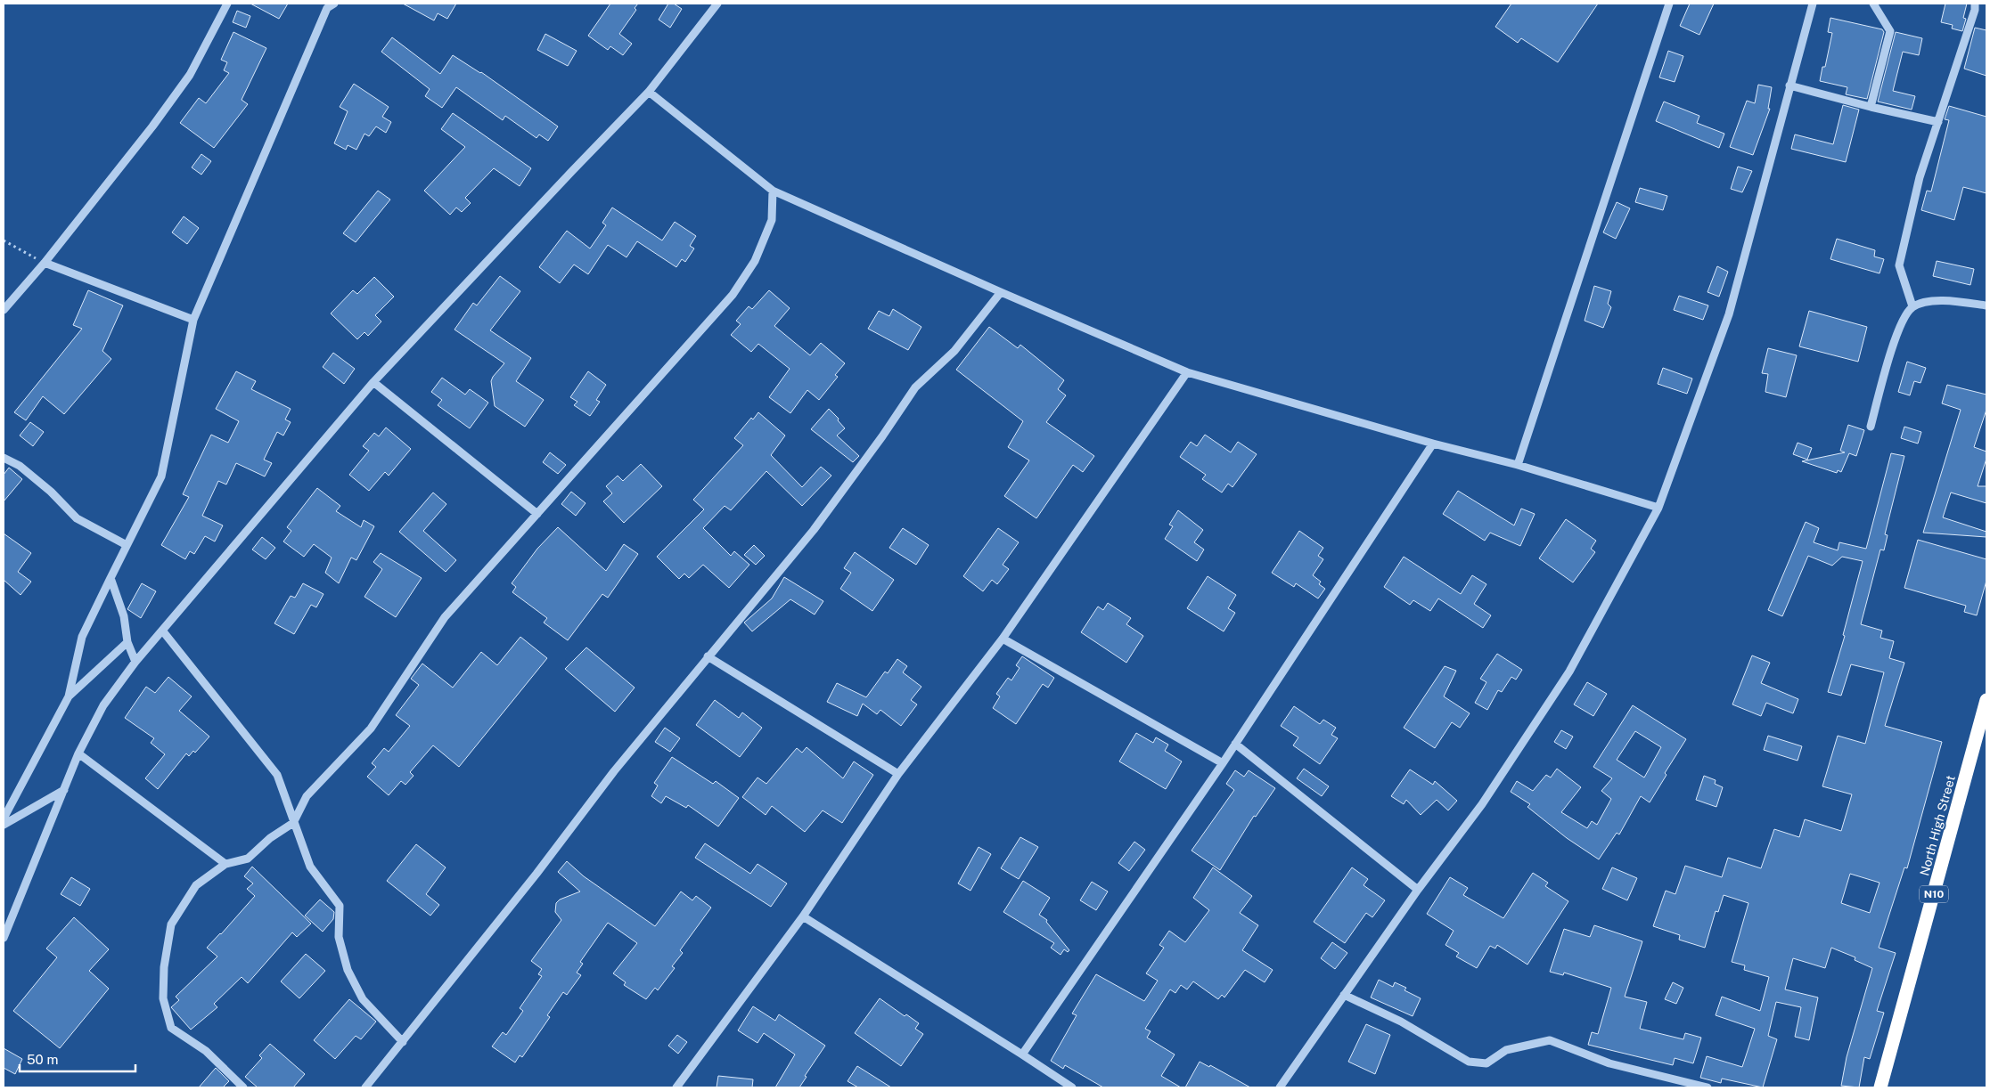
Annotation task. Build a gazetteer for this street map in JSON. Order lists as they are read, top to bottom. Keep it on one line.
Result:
{"streets":{"highway":["North High Street","N10"]},"scale_bar":"50 m"}
